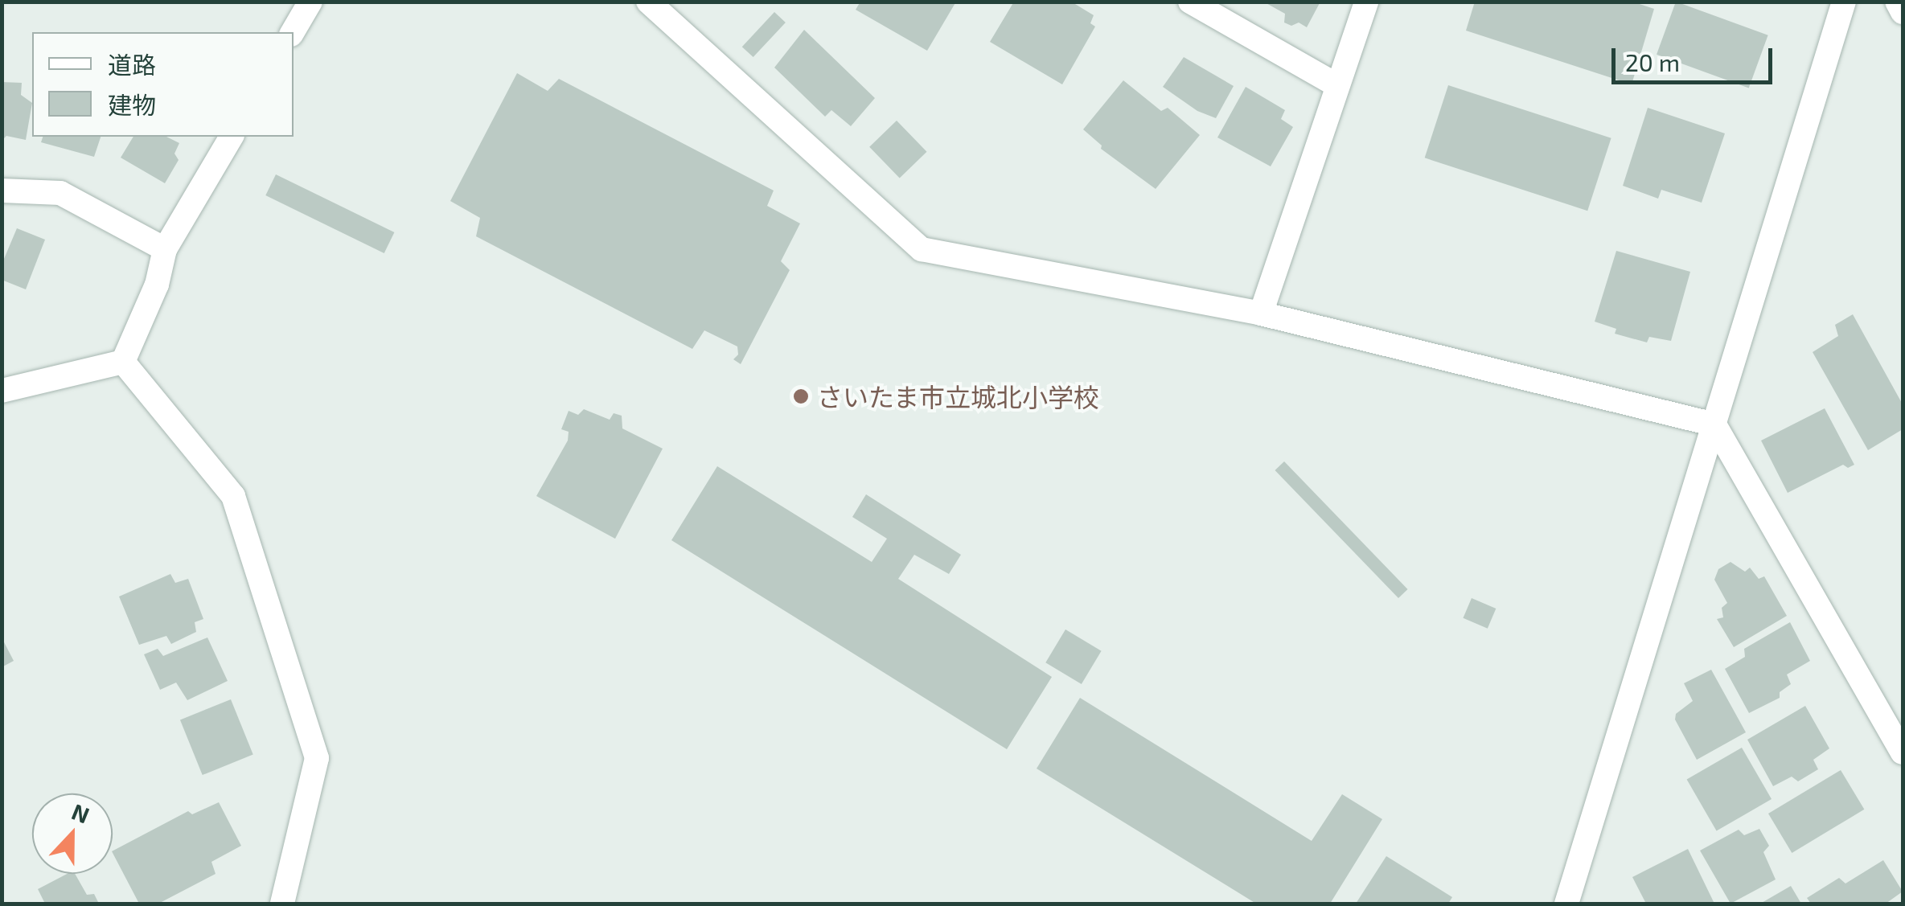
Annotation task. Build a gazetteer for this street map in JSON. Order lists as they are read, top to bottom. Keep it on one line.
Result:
{"places":["さいたま市立城北小学校"],"legend":["道路","建物"],"scale_bar":"20 m","north":"top"}
